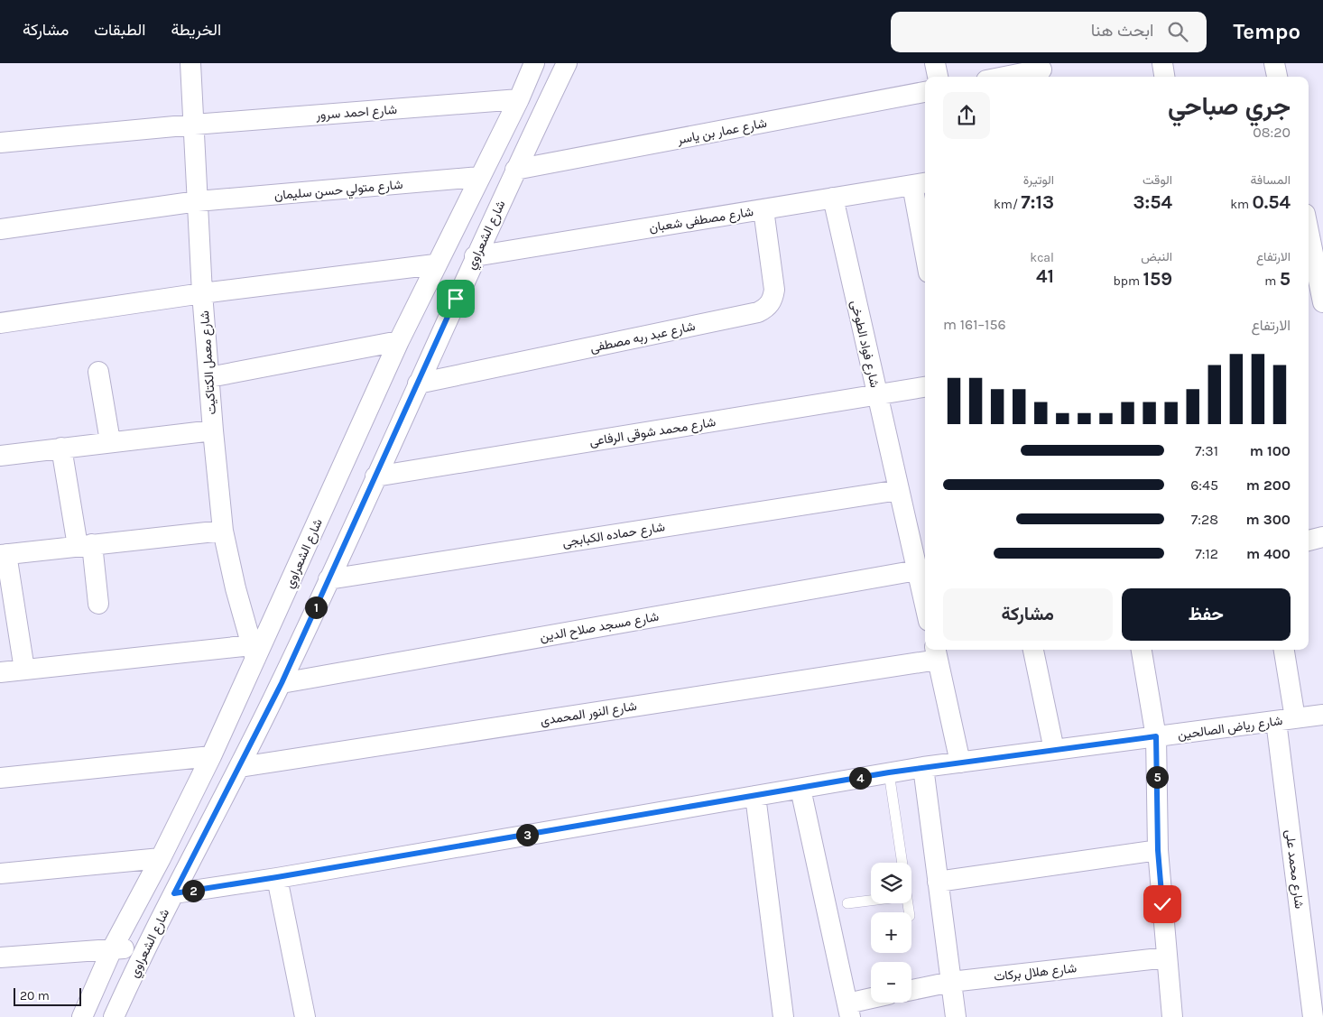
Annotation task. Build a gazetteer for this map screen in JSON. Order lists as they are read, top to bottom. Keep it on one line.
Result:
{"streets":{"street":["شارع احمد سرور","شارع عمار بن ياسر","شارع متولي حسن سليمان","شارع مصطفى شعبان","شارع الشعراوي","شارع عبد ربه مصطفى","شارع فواد الطوخى","شارع معمل الكتاكيت","شارع محمد شوقى الرفاعى","شارع حماده الكبابجى","شارع مسجد صلاح الدين","شارع النور المحمدى","شارع رياض الصالحين","شارع محمد على","شارع هلال بركات"]},"crossings":[["شارع احمد سرور","شارع الشعراوي"],["شارع احمد سرور","شارع معمل الكتاكيت"],["شارع عمار بن ياسر","شارع الشعراوي"],["شارع متولي حسن سليمان","شارع الشعراوي"],["شارع متولي حسن سليمان","شارع معمل الكتاكيت"],["شارع مصطفى شعبان","شارع الشعراوي"],["شارع مصطفى شعبان","شارع عبد ربه مصطفى"],["شارع مصطفى شعبان","شارع فواد الطوخى"],["شارع الشعراوي","شارع عبد ربه مصطفى"],["شارع الشعراوي","شارع معمل الكتاكيت"],["شارع الشعراوي","شارع محمد شوقى الرفاعى"],["شارع الشعراوي","شارع حماده الكبابجى"],["شارع الشعراوي","شارع مسجد صلاح الدين"],["شارع الشعراوي","شارع النور المحمدى"],["شارع الشعراوي","شارع رياض الصالحين"],["شارع فواد الطوخى","شارع محمد شوقى الرفاعى"],["شارع فواد الطوخى","شارع حماده الكبابجى"],["شارع فواد الطوخى","شارع مسجد صلاح الدين"],["شارع رياض الصالحين","شارع محمد على"]],"scale_bar":"20 m","page":{"header":"Tempo","search":"ابحث هنا","nav":["الخريطة","الطبقات","مشاركة"],"heading":["جري صباحي","08:20"],"stats":[["المسافة","0.54 km"],["الوقت","3:54"],["الوتيرة","7:13 /km"],["الارتفاع","5 m"],["النبض","159 bpm"],["kcal","41"]],"chart":["الارتفاع","156–161 m"],"list":[{"name":"100 m","note":"7:31"},{"name":"200 m","note":"6:45"},{"name":"300 m","note":"7:28"},{"name":"400 m","note":"7:12"}],"buttons":["حفظ","مشاركة"],"pins":["1","5","4","3","2"],"map_buttons":["+","−"],"scale":"20 m"}}
